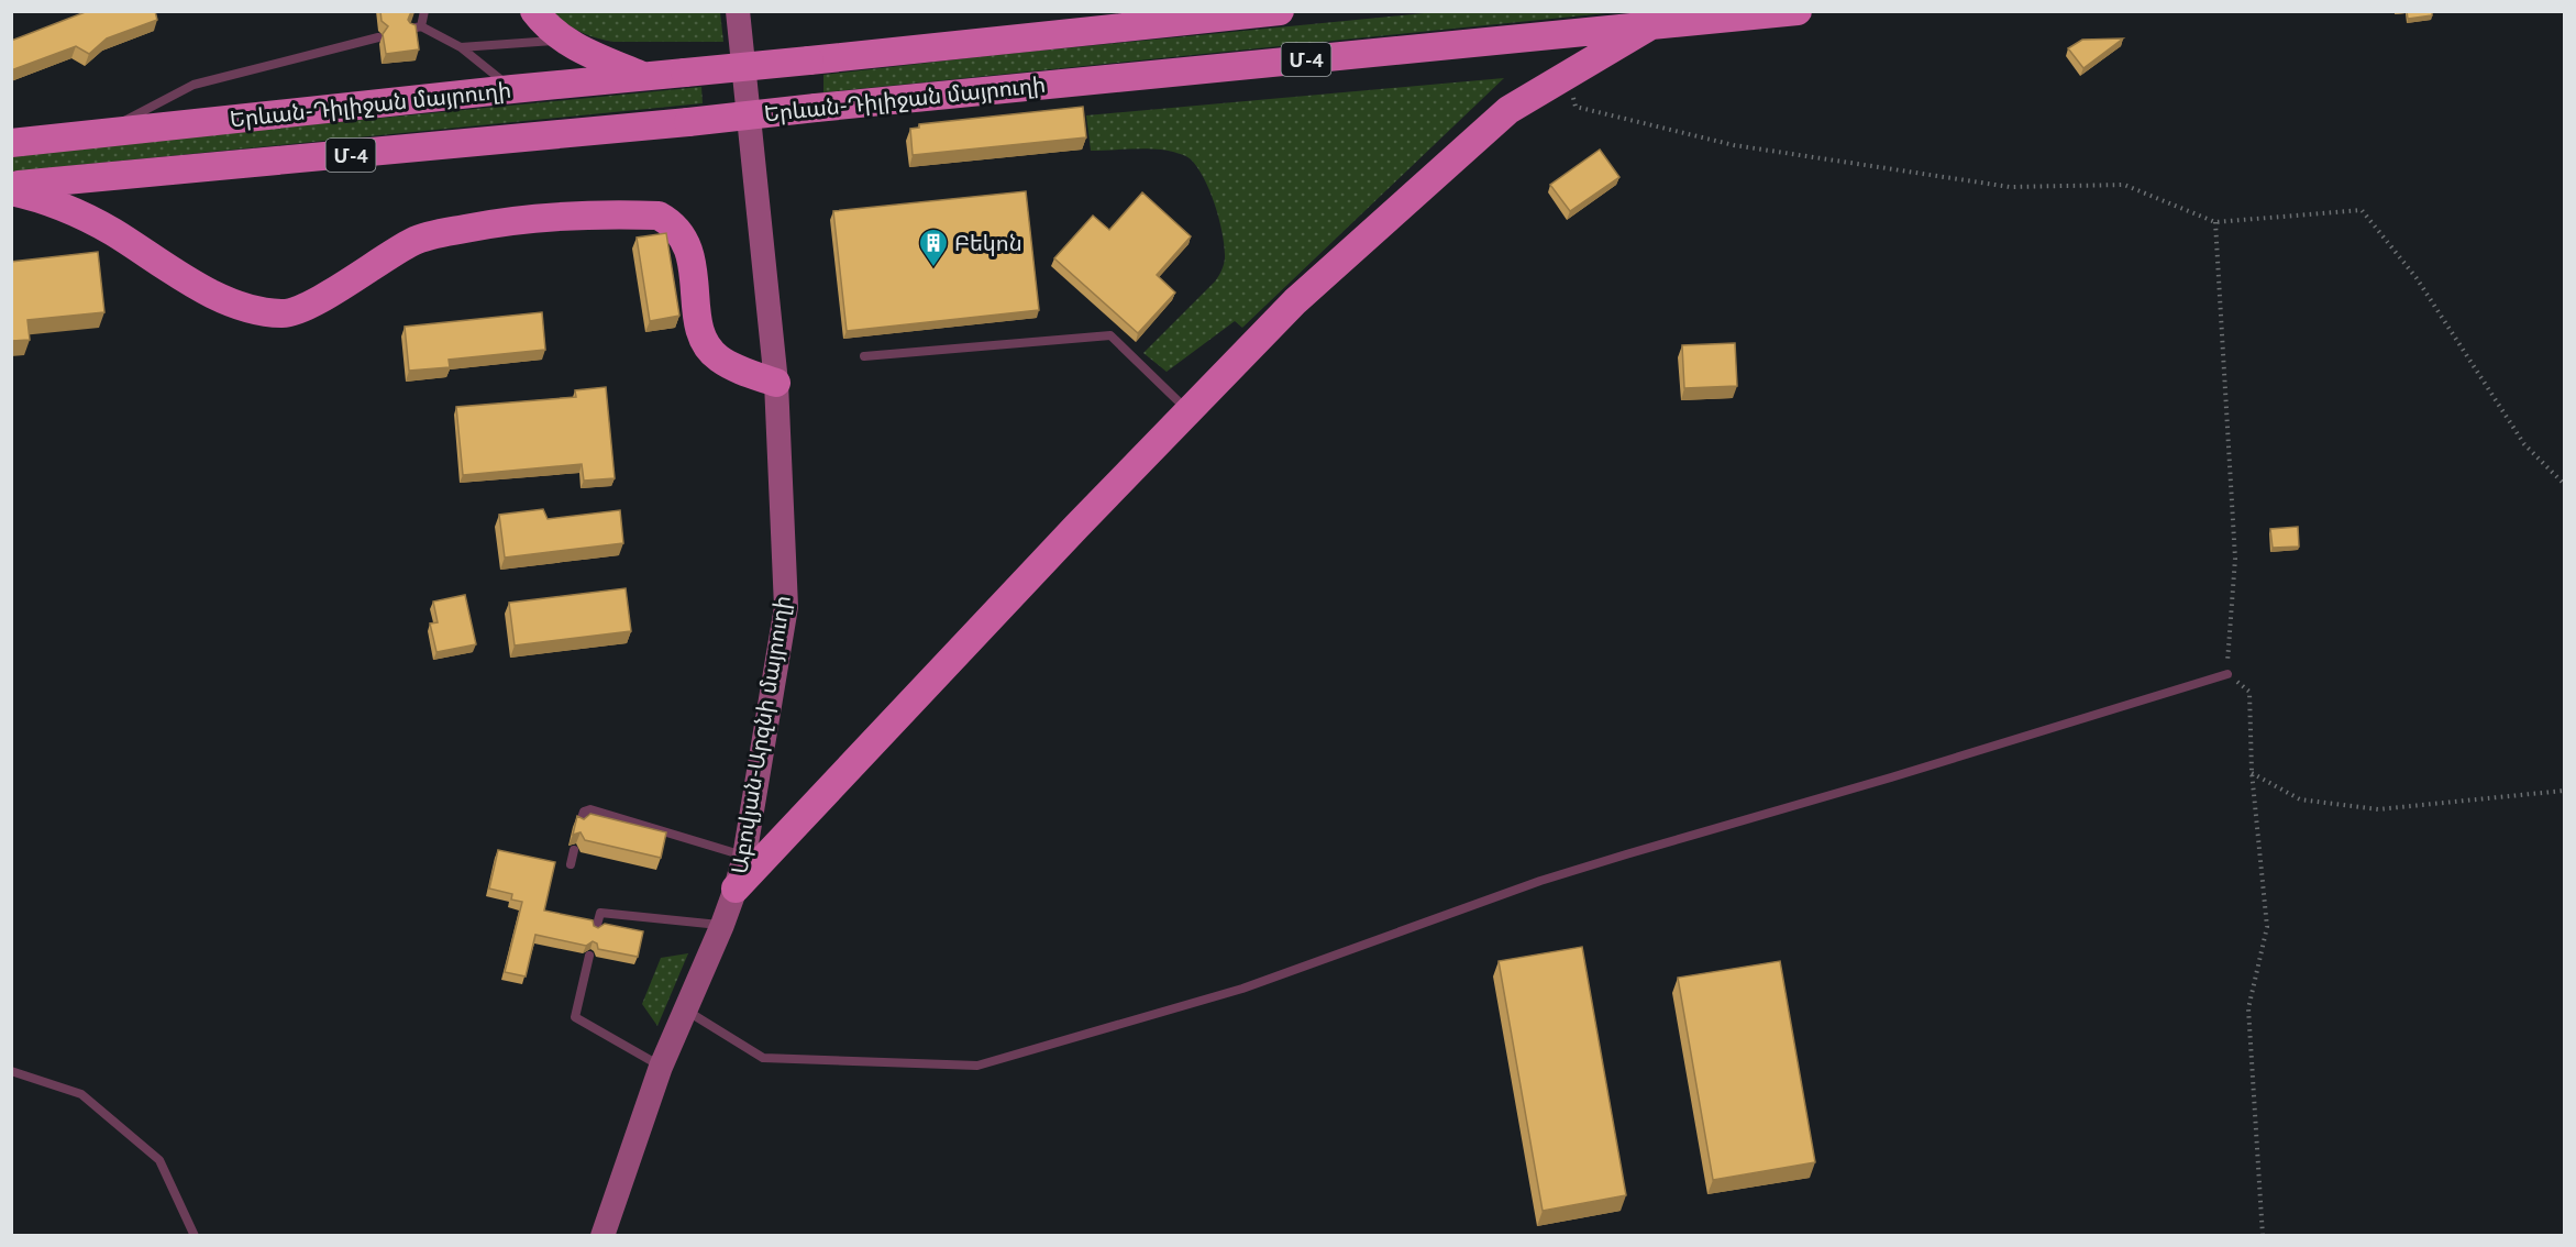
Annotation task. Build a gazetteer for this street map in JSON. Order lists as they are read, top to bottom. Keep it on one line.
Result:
{"streets":{"highway":["Մ-4","Երևան-Դիլիջան մայրուղի"],"main road":["Աբովյան-Արզնի մայրուղի"]},"places":{"building":["Բեկոն"]}}
